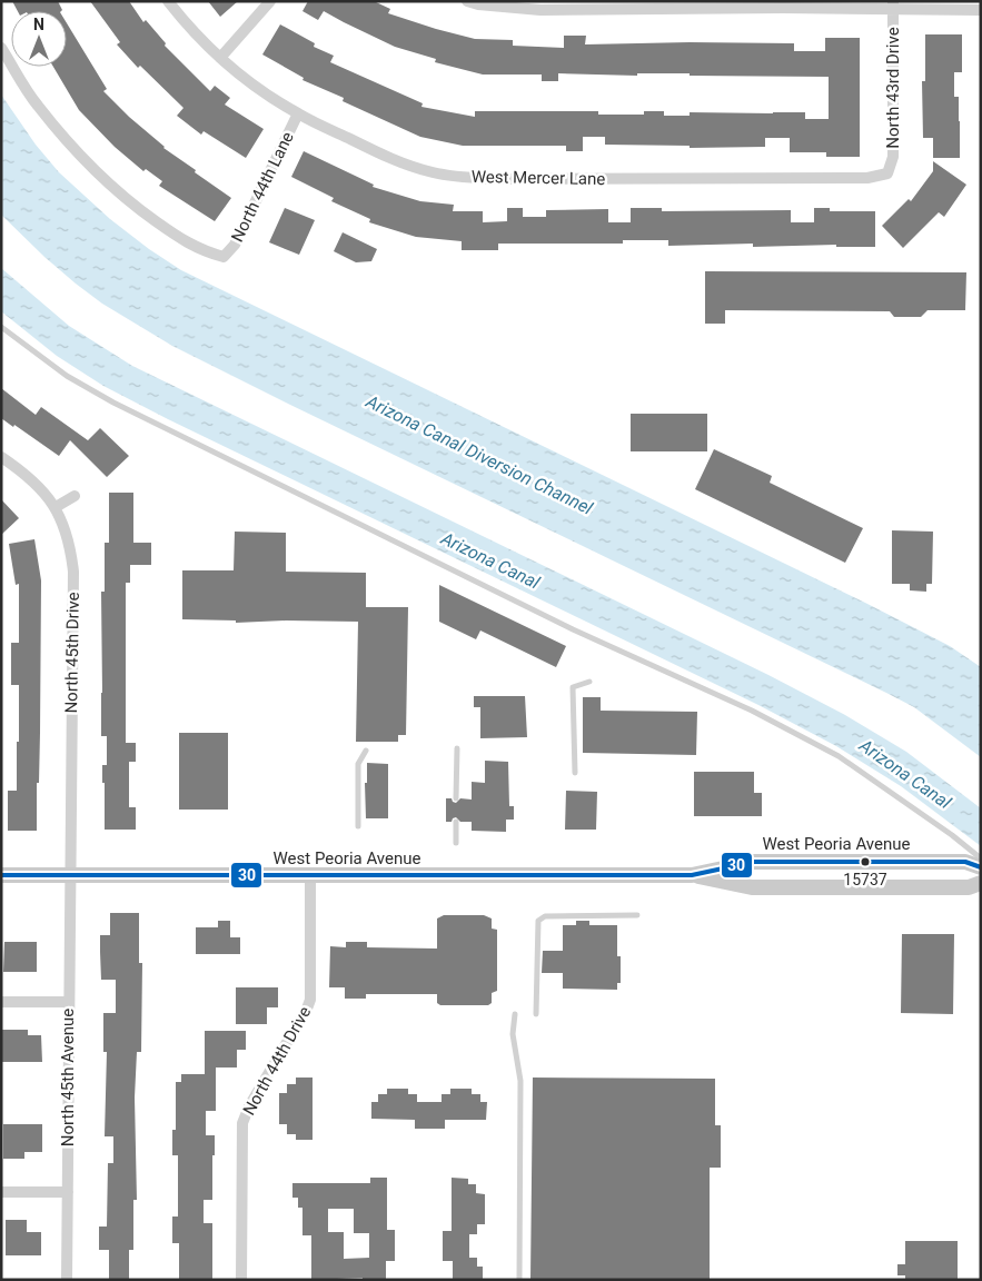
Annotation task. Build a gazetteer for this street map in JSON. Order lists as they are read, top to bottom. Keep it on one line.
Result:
{"streets":{"main road":["West Peoria Avenue"],"street":["North 43rd Drive","West Mercer Lane","North 44th Lane","North 45th Drive","North 44th Drive","North 45th Avenue"]},"crossings":[["North 43rd Drive","West Mercer Lane"],["West Mercer Lane","North 44th Lane"],["North 45th Drive","West Peoria Avenue"],["North 45th Drive","North 45th Avenue"],["West Peoria Avenue","North 44th Drive"],["West Peoria Avenue","North 45th Avenue"]],"water":["Arizona Canal Diversion Channel","Arizona Canal"],"places":["15737"],"lines":["transit line 30"],"north":"top"}
